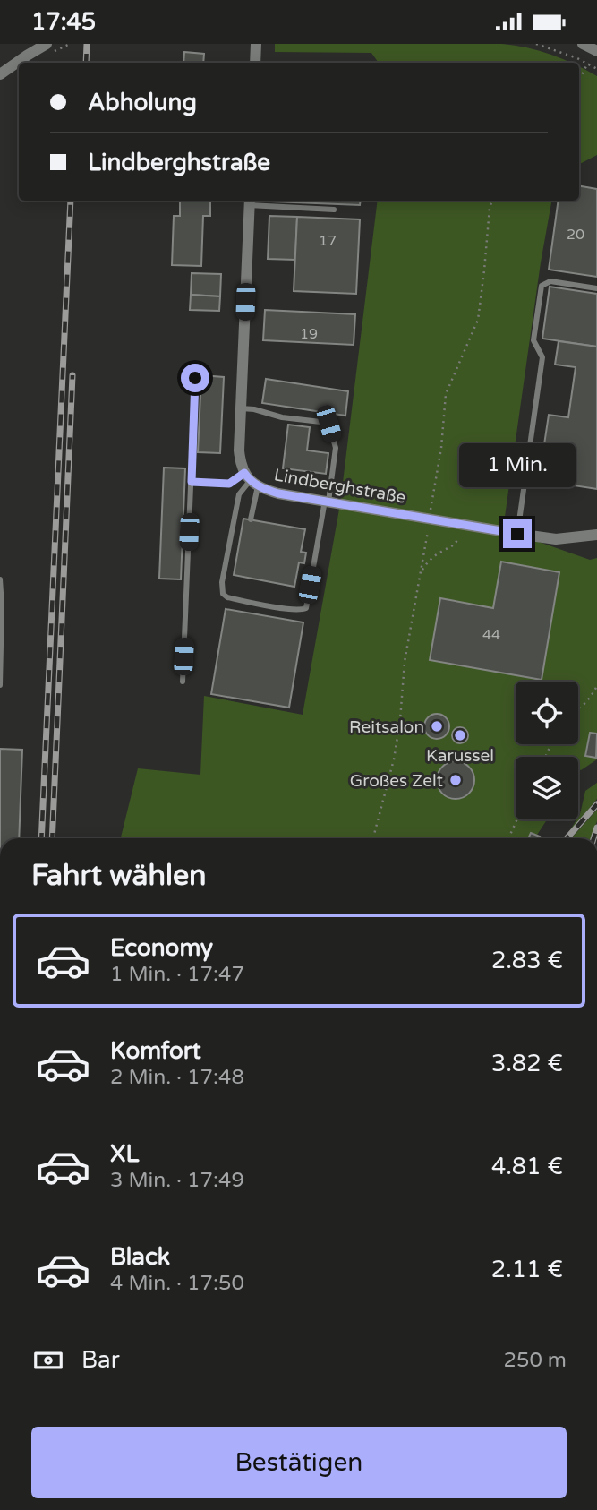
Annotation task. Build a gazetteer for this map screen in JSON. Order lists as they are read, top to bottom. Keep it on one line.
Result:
{"streets":{"street":["Lindberghstraße"]},"places":["Reitsalon","Karussel","Großes Zelt"],"house_numbers":["20","17","19","44"],"page":{"status":"17:45","banner":["Abholung","Lindberghstraße"],"bubble":"1 Min.","heading":"Fahrt wählen","list":[{"name":"Economy","note":"1 Min. · 17:47","value":"2.83 €"},{"name":"Komfort","note":"2 Min. · 17:48","value":"3.82 €"},{"name":"XL","note":"3 Min. · 17:49","value":"4.81 €"},{"name":"Black","note":"4 Min. · 17:50","value":"2.11 €"}],"pay":["Bar","250 m"],"buttons":"Bestätigen"}}
